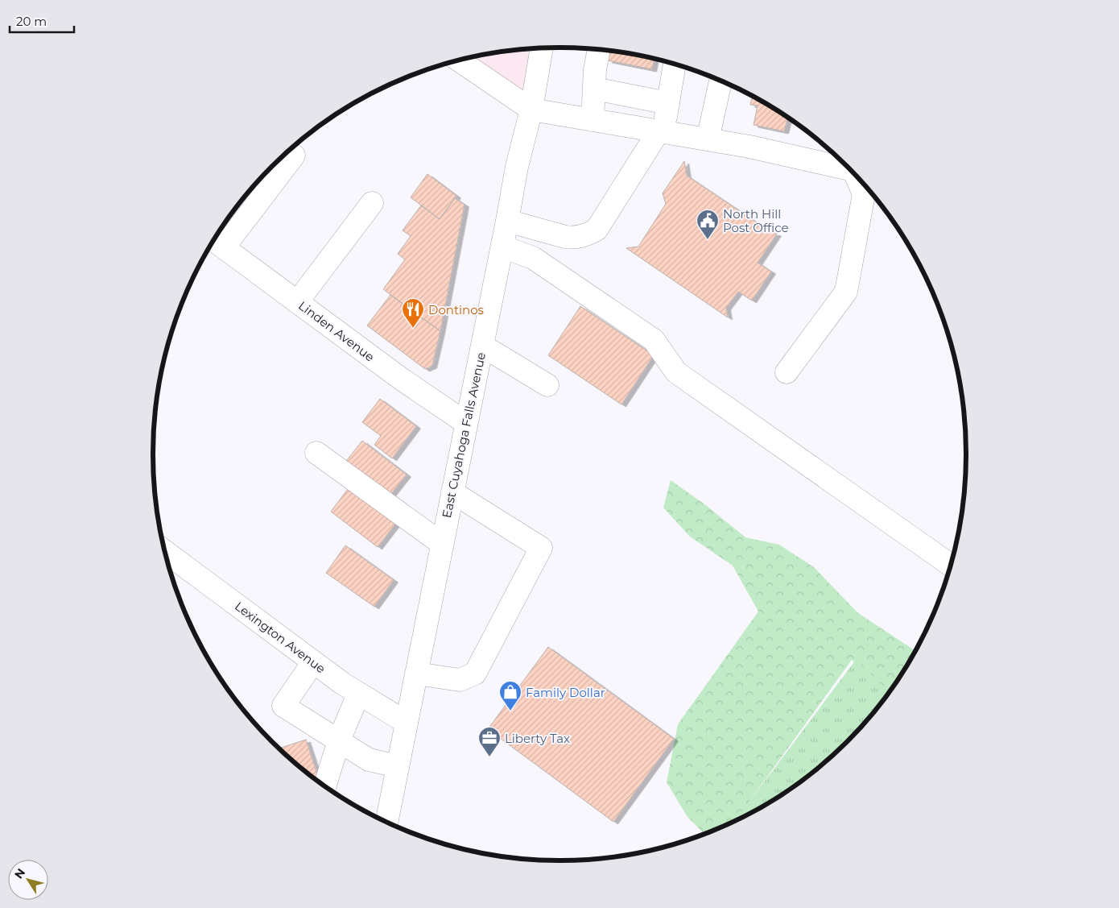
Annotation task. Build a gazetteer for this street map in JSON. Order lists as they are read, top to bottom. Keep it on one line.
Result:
{"streets":{"street":["Linden Avenue","East Cuyahoga Falls Avenue","Lexington Avenue"]},"crossings":[["Linden Avenue","East Cuyahoga Falls Avenue"],["East Cuyahoga Falls Avenue","Lexington Avenue"]],"places":{"public building":["North Hill Post Office"],"restaurant":["Dontinos"],"shop":["Family Dollar"],"office":["Liberty Tax"]},"scale_bar":"20 m","north":"top left"}
